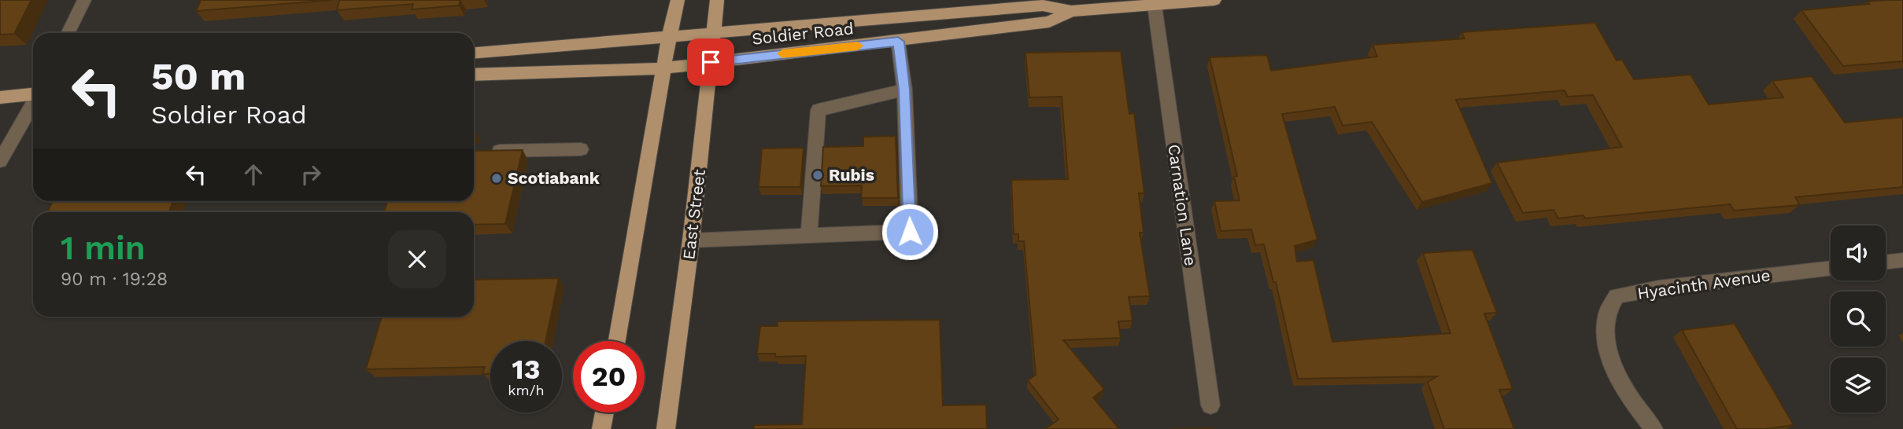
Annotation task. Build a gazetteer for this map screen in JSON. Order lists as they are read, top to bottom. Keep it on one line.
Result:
{"streets":{"main road":["Soldier Road","East Street"],"street":["Carnation Lane","Hyacinth Avenue"]},"crossings":[["Soldier Road","Carnation Lane"],["Soldier Road","East Street"]],"places":["Rubis","Scotiabank"],"page":{"turn":["50 m","Soldier Road"],"heading":["1 min","90 m · 19:28"],"speed":"13 km/h","limit":"20"}}
